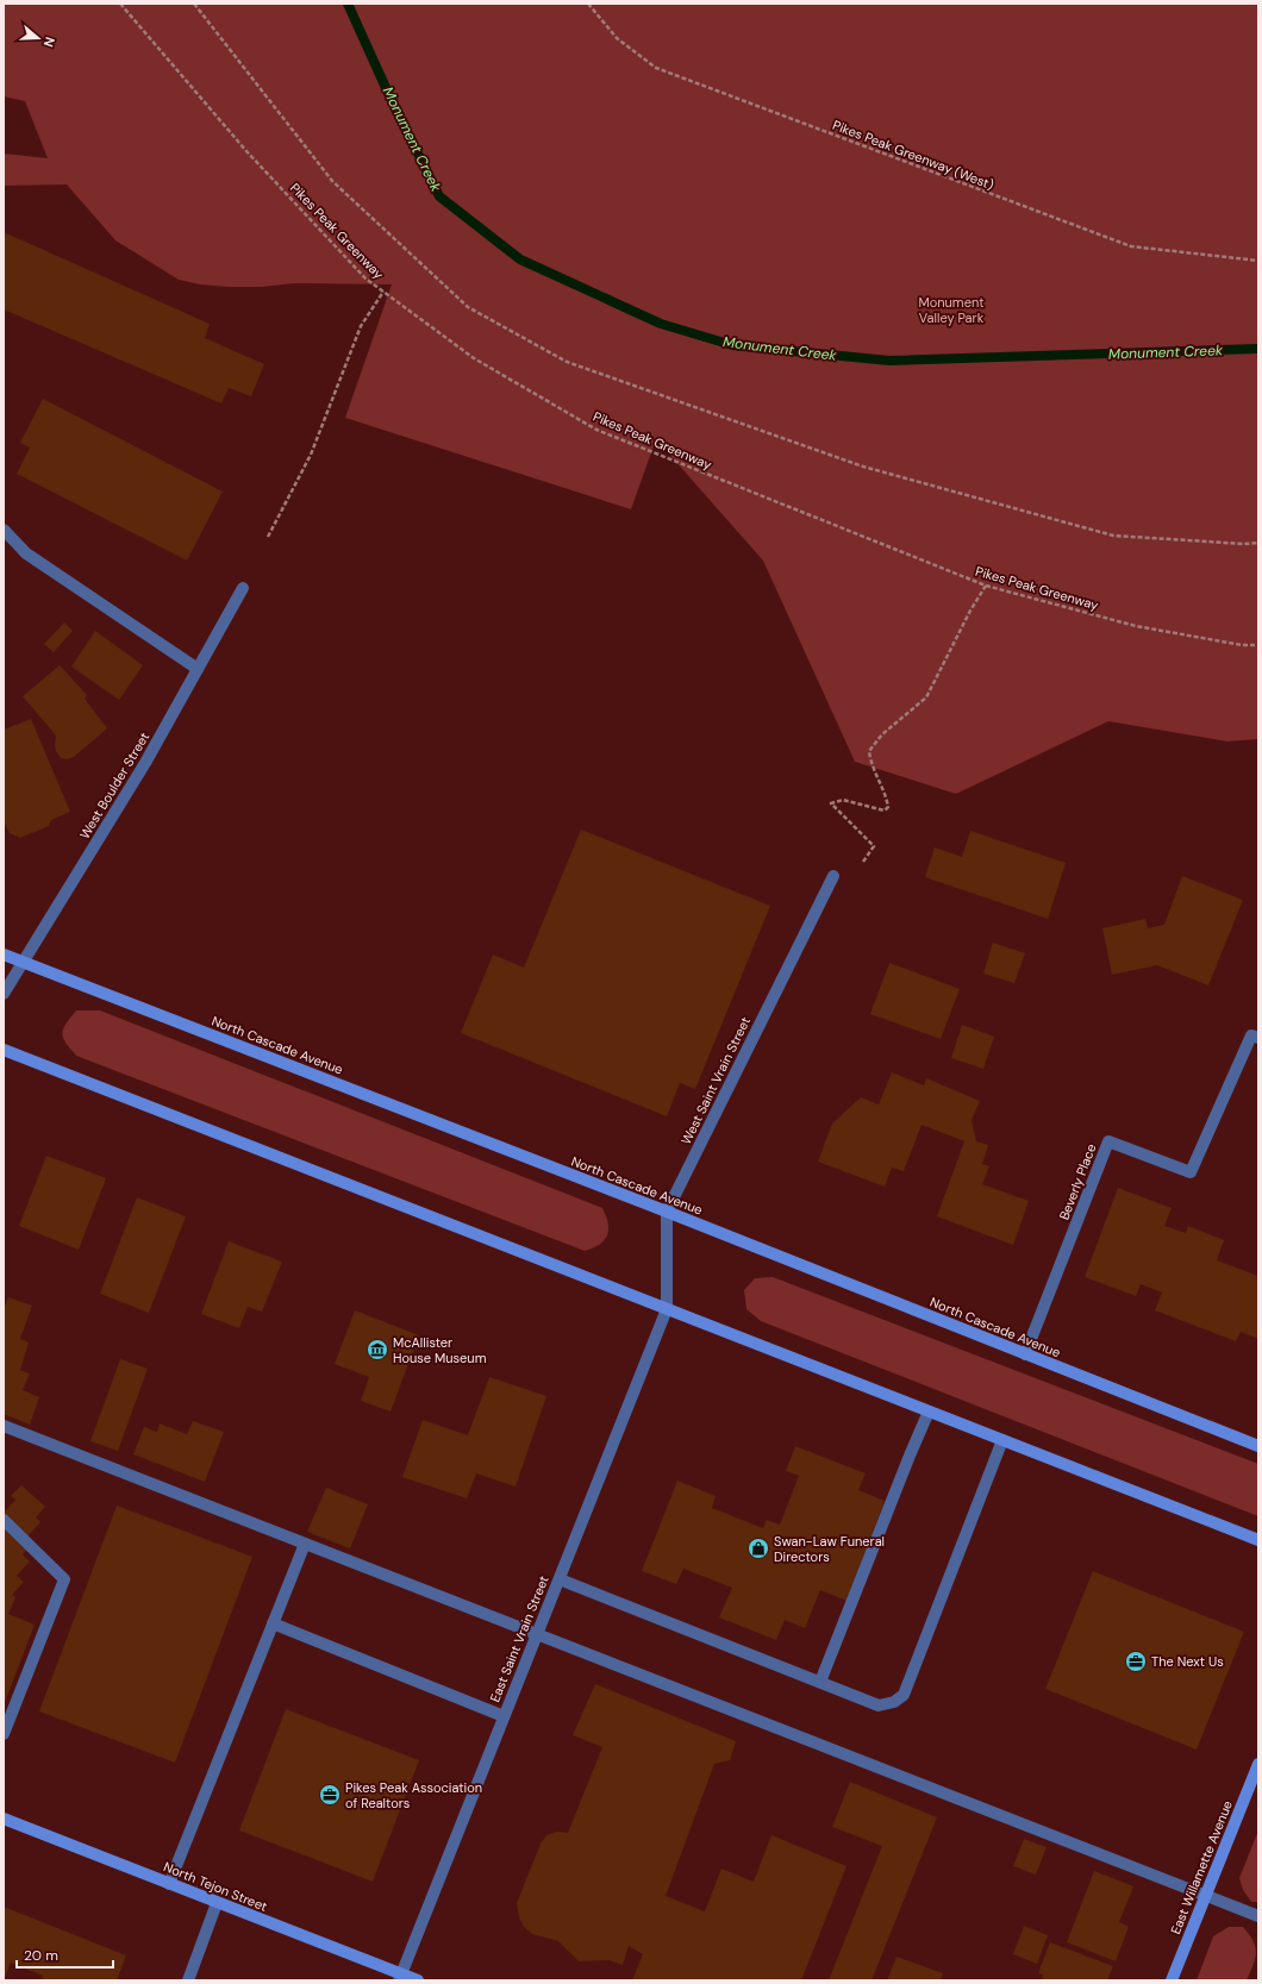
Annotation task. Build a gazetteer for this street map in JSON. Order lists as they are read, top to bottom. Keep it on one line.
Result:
{"streets":{"main road":["North Cascade Avenue","East Willamette Avenue","North Tejon Street"],"street":["West Boulder Street","West Saint Vrain Street","Beverly Place","East Saint Vrain Street"],"path":["Pikes Peak Greenway (West)","Pikes Peak Greenway"]},"crossings":[["West Boulder Street","North Cascade Avenue"],["North Cascade Avenue","West Saint Vrain Street"],["North Cascade Avenue","Beverly Place"],["West Saint Vrain Street","East Saint Vrain Street"],["East Saint Vrain Street","North Tejon Street"]],"water":["Monument Creek"],"parks":["Monument Valley Park"],"places":{"museum":["McAllister House Museum"],"shop":["Swan-Law Funeral Directors"],"office":["The Next Us","Pikes Peak Association of Realtors"]},"scale_bar":"20 m","north":"right"}
